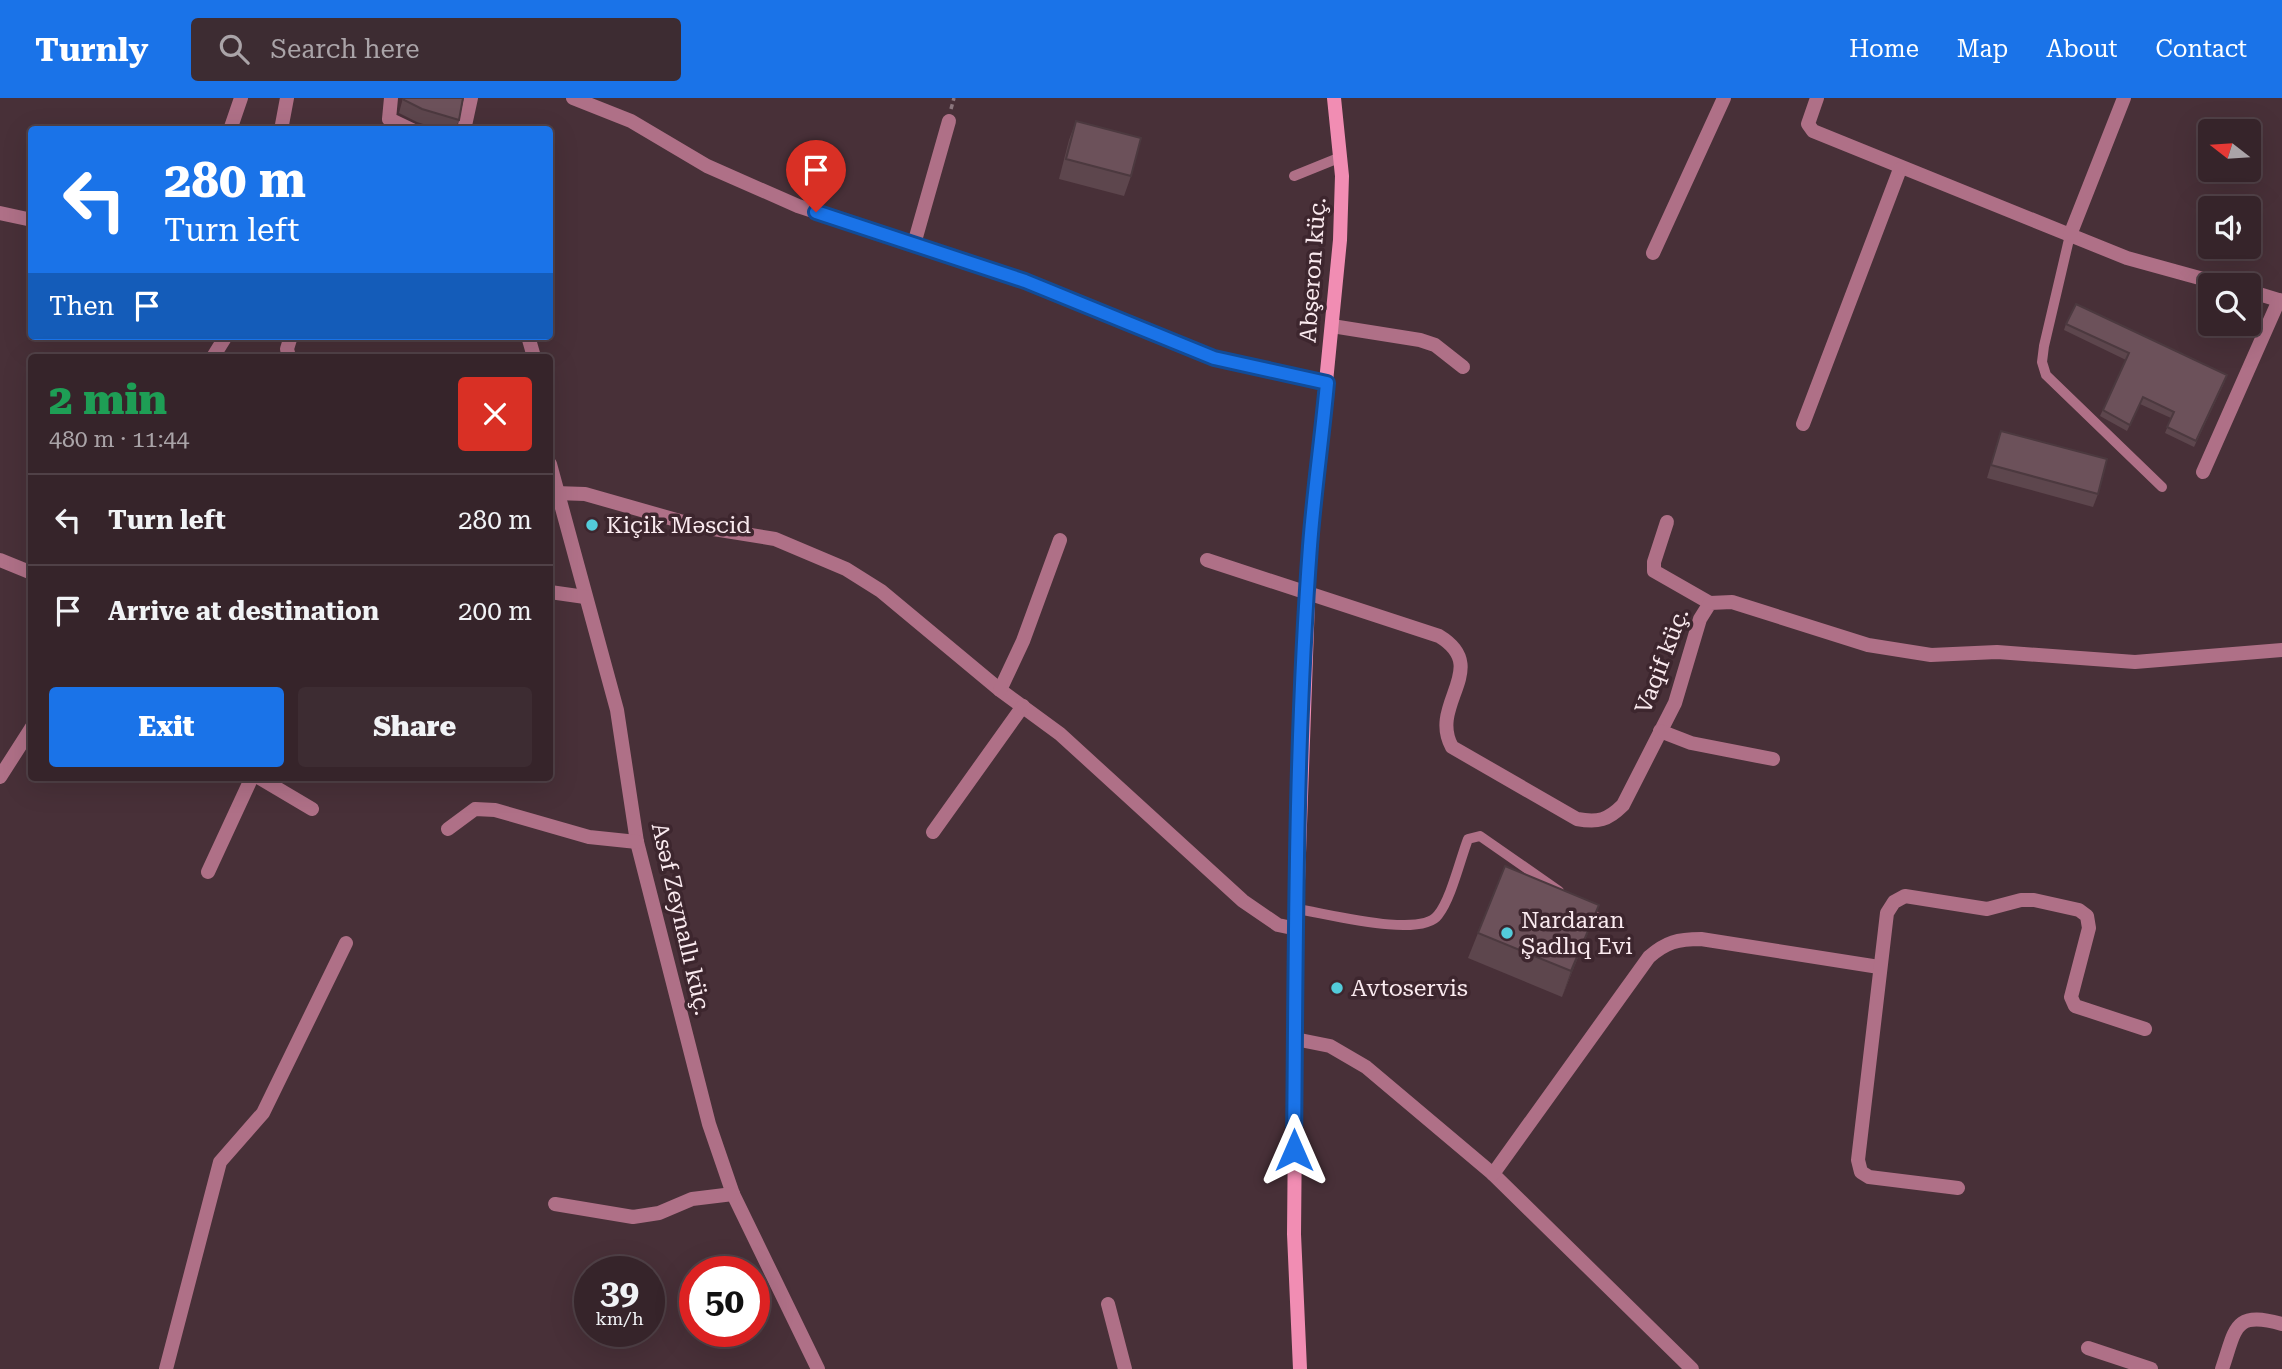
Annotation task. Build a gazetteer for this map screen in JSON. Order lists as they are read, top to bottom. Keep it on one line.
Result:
{"streets":{"main road":["Abşeron küç."],"street":["Vaqif küç.","Asəf Zeynallı küç."]},"crossings":[["Abşeron küç.","Vaqif küç."]],"places":["Kiçik Məscid","Nardaran Şadlıq Evi","Avtoservis"],"north":"left","page":{"header":"Turnly","search":"Search here","nav":["Home","Map","About","Contact"],"turn":["280 m","Turn left"],"then":"Then","heading":["2 min","480 m · 11:44"],"list":[{"name":"Turn left","value":"280 m"},{"name":"Arrive at destination","value":"200 m"}],"buttons":["Exit","Share"],"speed":"39 km/h","limit":"50"}}
